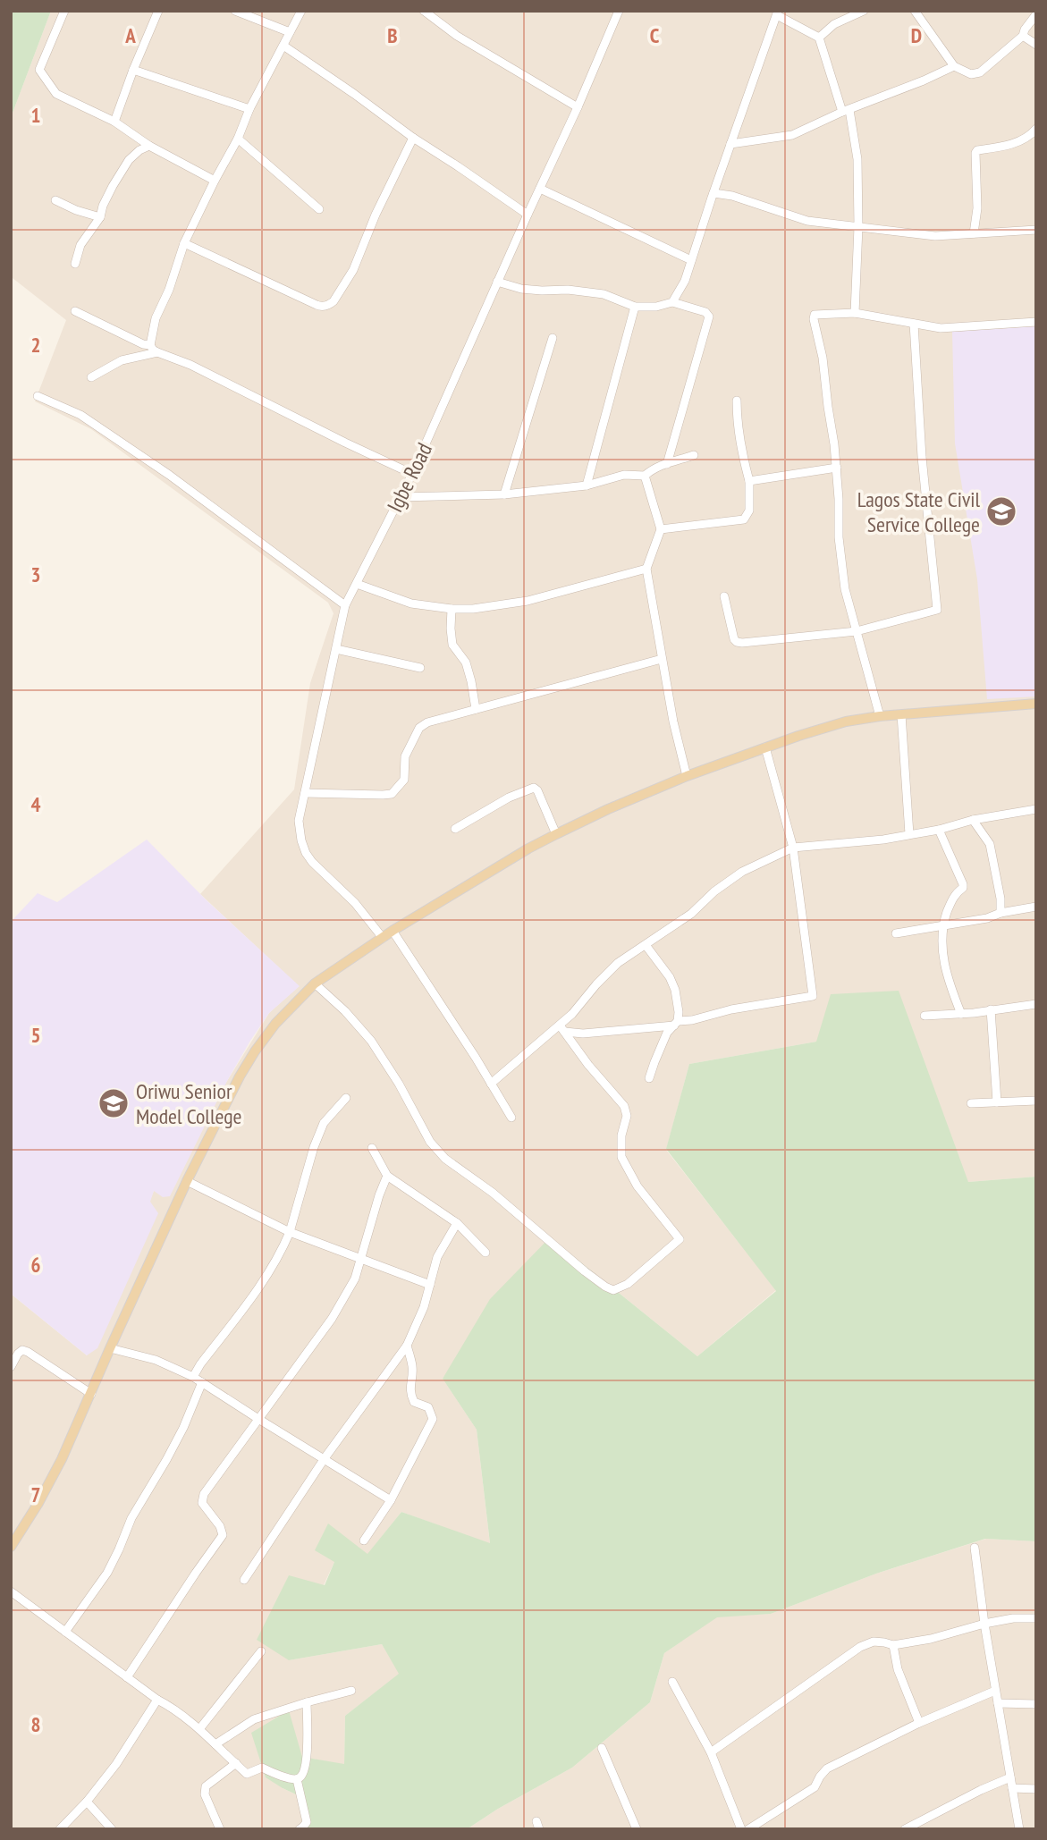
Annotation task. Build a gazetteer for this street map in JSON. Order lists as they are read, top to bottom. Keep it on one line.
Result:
{"streets":{"street":["Igbe Road"]},"places":{"school or university":["Lagos State Civil Service College","Oriwu Senior Model College"]},"grid":{"columns":["A","B","C","D"],"rows":["1","2","3","4","5","6","7","8"]}}
